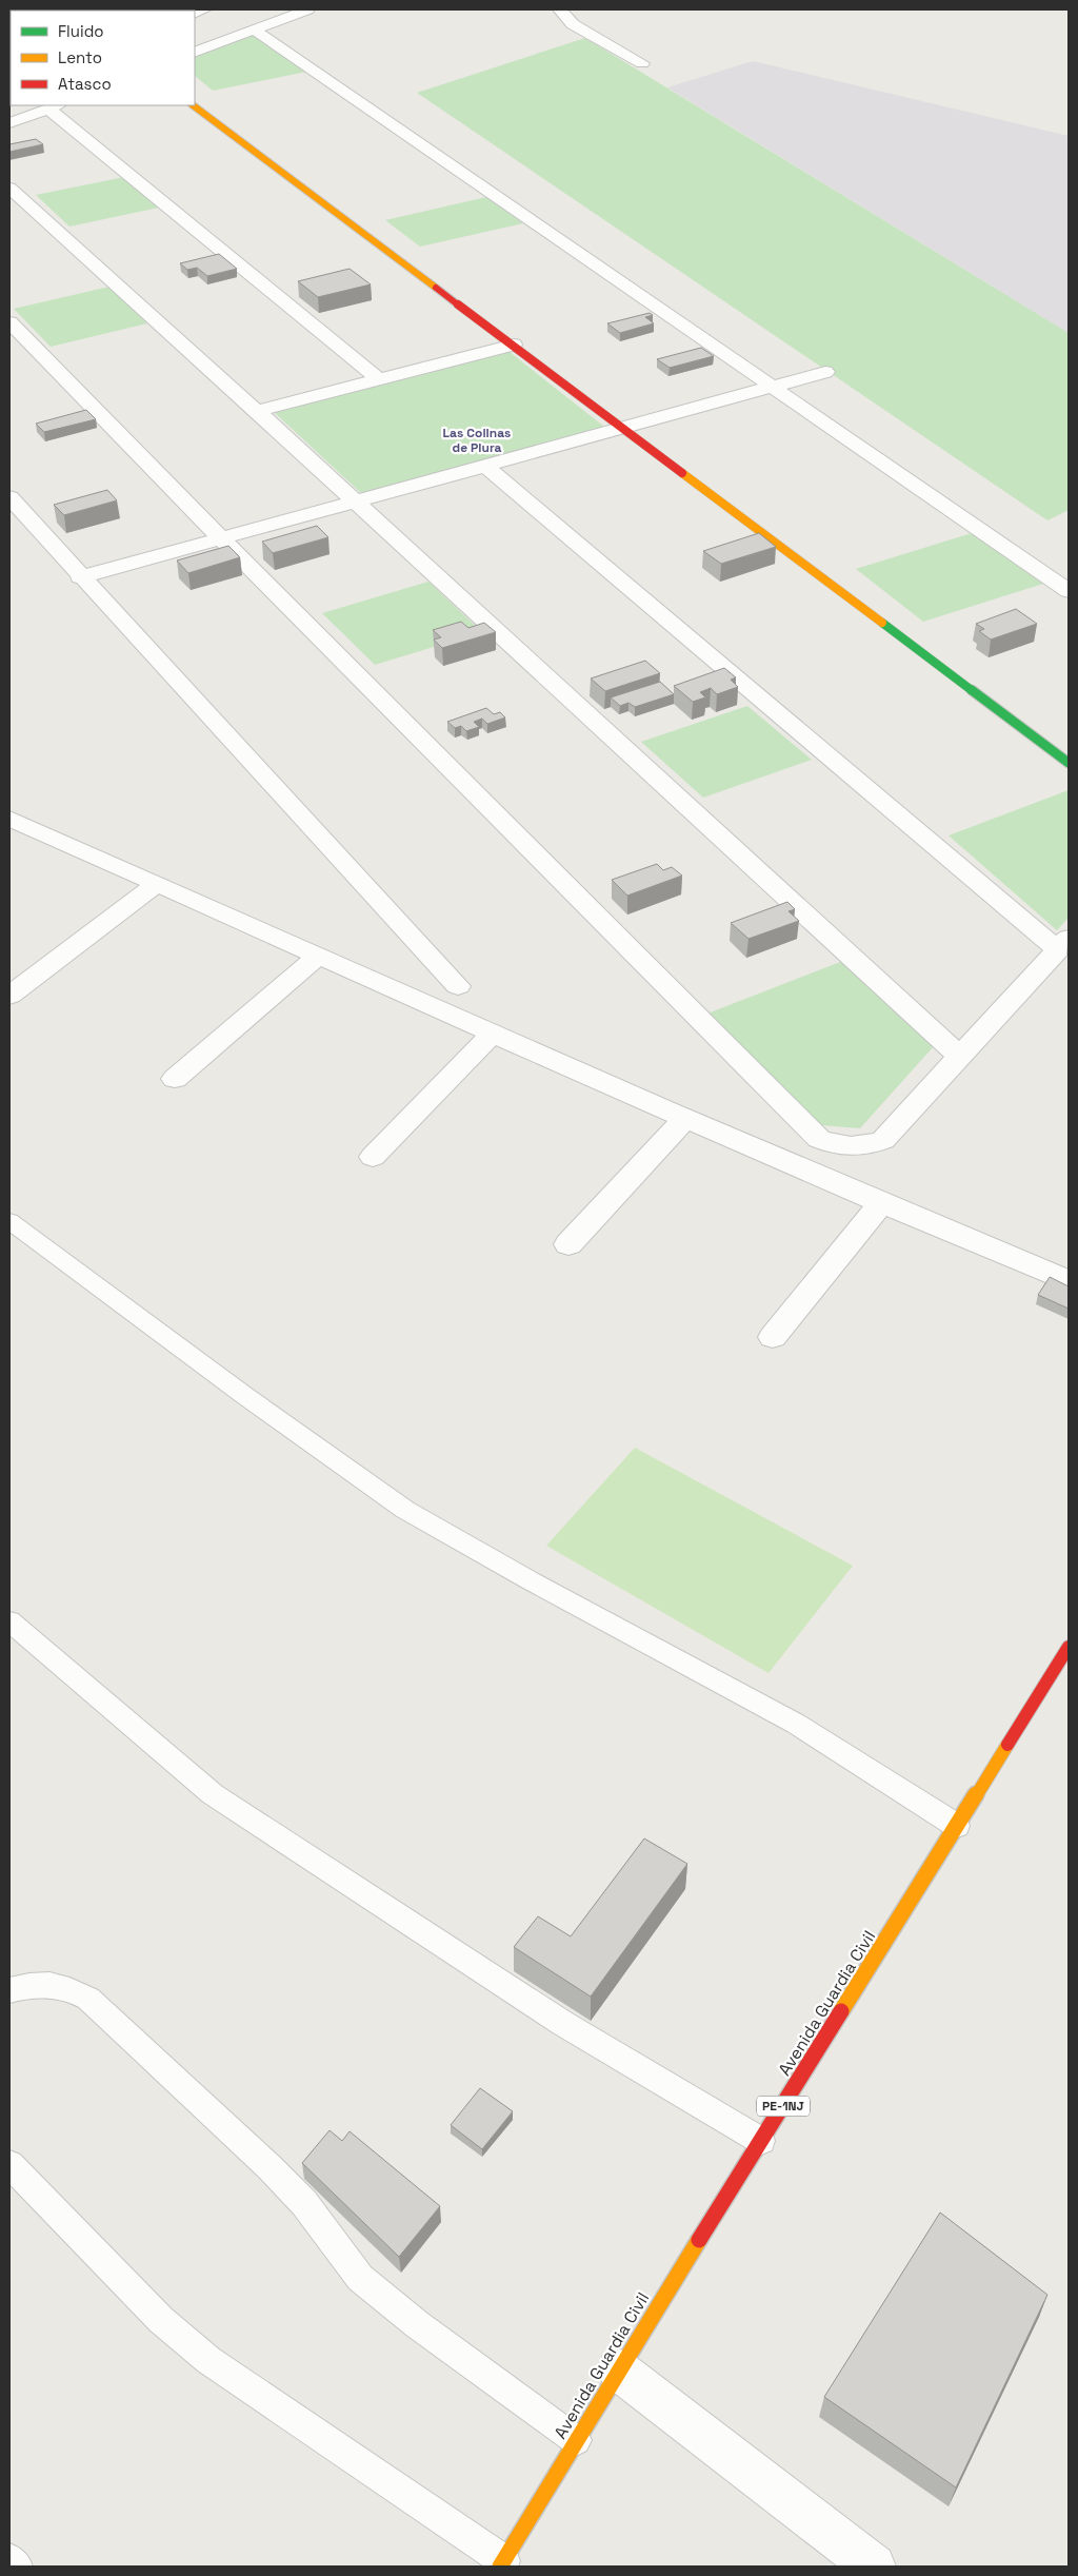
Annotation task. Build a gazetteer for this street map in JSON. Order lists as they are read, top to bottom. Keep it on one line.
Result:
{"streets":{"main road":["Avenida Guardia Civil","PE-1NJ"]},"districts":["Las Colinas de Piura"],"legend":["Fluido","Lento","Atasco"]}
